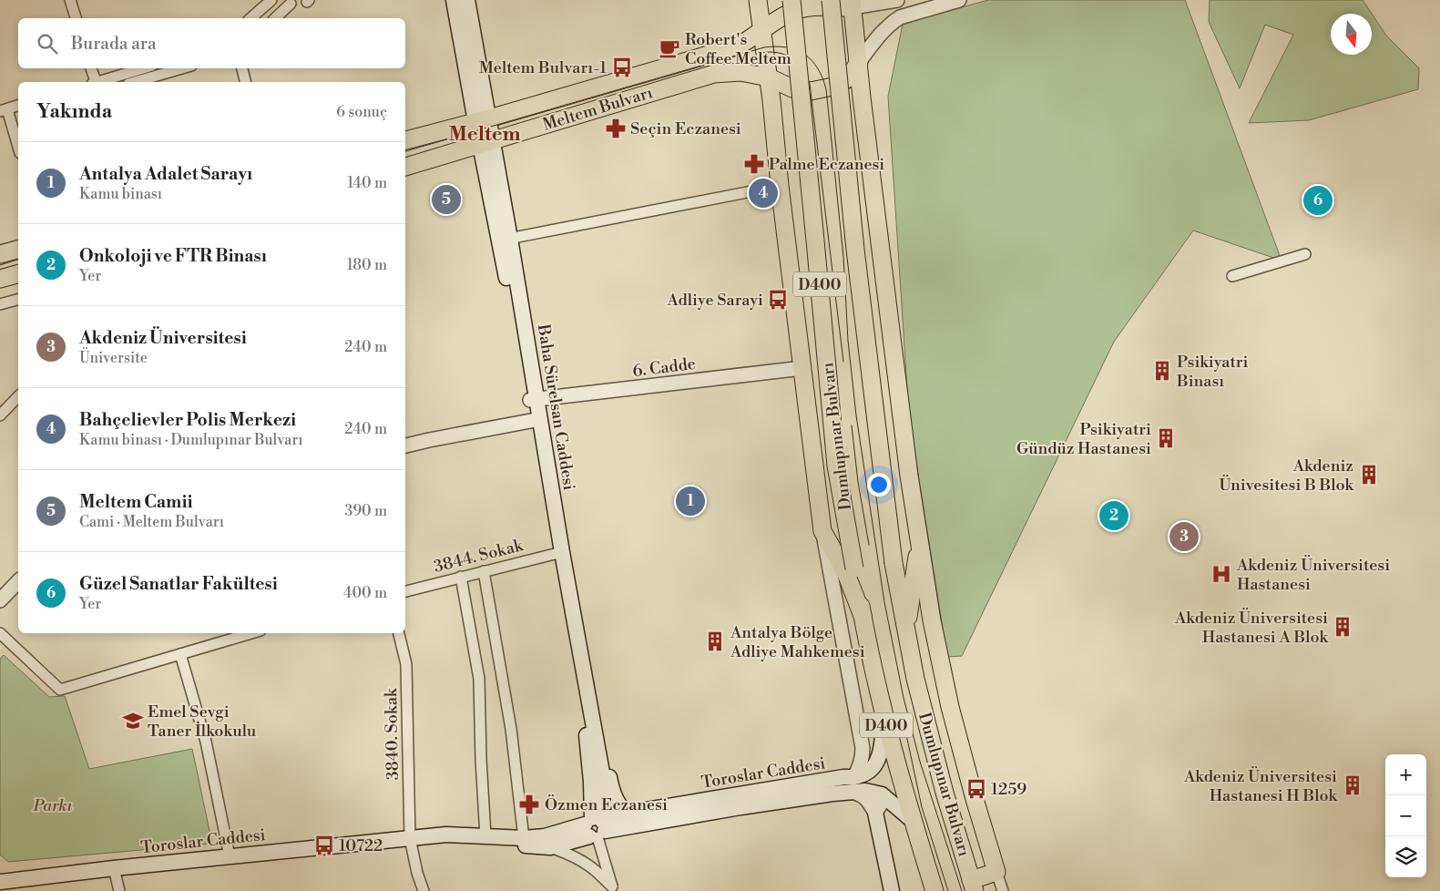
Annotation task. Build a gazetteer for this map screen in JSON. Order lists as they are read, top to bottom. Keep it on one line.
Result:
{"streets":{"main road":["Meltem Bulvarı","D400","Baha Sürelsan Caddesi","Dumlupınar Bulvarı","Toroslar Caddesi"],"street":["6. Cadde","3844. Sokak","3840. Sokak"]},"crossings":[["Meltem Bulvarı","Baha Sürelsan Caddesi"],["6. Cadde","Baha Sürelsan Caddesi"],["Baha Sürelsan Caddesi","3844. Sokak"],["Baha Sürelsan Caddesi","Toroslar Caddesi"],["Dumlupınar Bulvarı","Toroslar Caddesi"],["3840. Sokak","Toroslar Caddesi"]],"districts":["Meltem"],"parks":["Parkı"],"places":{"cafe":["Robert's Coffee Meltem"],"bus stop":["Meltem Bulvarı-1","Adliye Sarayi","1259","10722"],"pharmacy":["Seçin Eczanesi","Palme Eczanesi","Özmen Eczanesi"],"building":["Psikiyatri Binası","Psikiyatri Gündüz Hastanesi","Akdeniz Ünivesitesi B Blok","Akdeniz Üniversitesi Hastanesi A Blok","Antalya Bölge Adliye Mahkemesi","Akdeniz Üniversitesi Hastanesi H Blok"],"hospital":["Akdeniz Üniversitesi Hastanesi"],"school or university":["Emel Sevgi Taner İlkokulu"]},"north":"bottom","page":{"search":"Burada ara","heading":["Yakında","6 sonuç"],"list":[{"mark":"1","name":"Antalya Adalet Sarayı","note":"Kamu binası","value":"140 m"},{"mark":"2","name":"Onkoloji ve FTR Binası","note":"Yer","value":"180 m"},{"mark":"3","name":"Akdeniz Üniversitesi","note":"Üniversite","value":"240 m"},{"mark":"4","name":"Bahçelievler Polis Merkezi","note":"Kamu binası · Dumlupınar Bulvarı","value":"240 m"},{"mark":"5","name":"Meltem Camii","note":"Cami · Meltem Bulvarı","value":"390 m"},{"mark":"6","name":"Güzel Sanatlar Fakültesi","note":"Yer","value":"400 m"}],"pins":["4","5","6","1","2","3"],"map_buttons":["+","−"]}}
